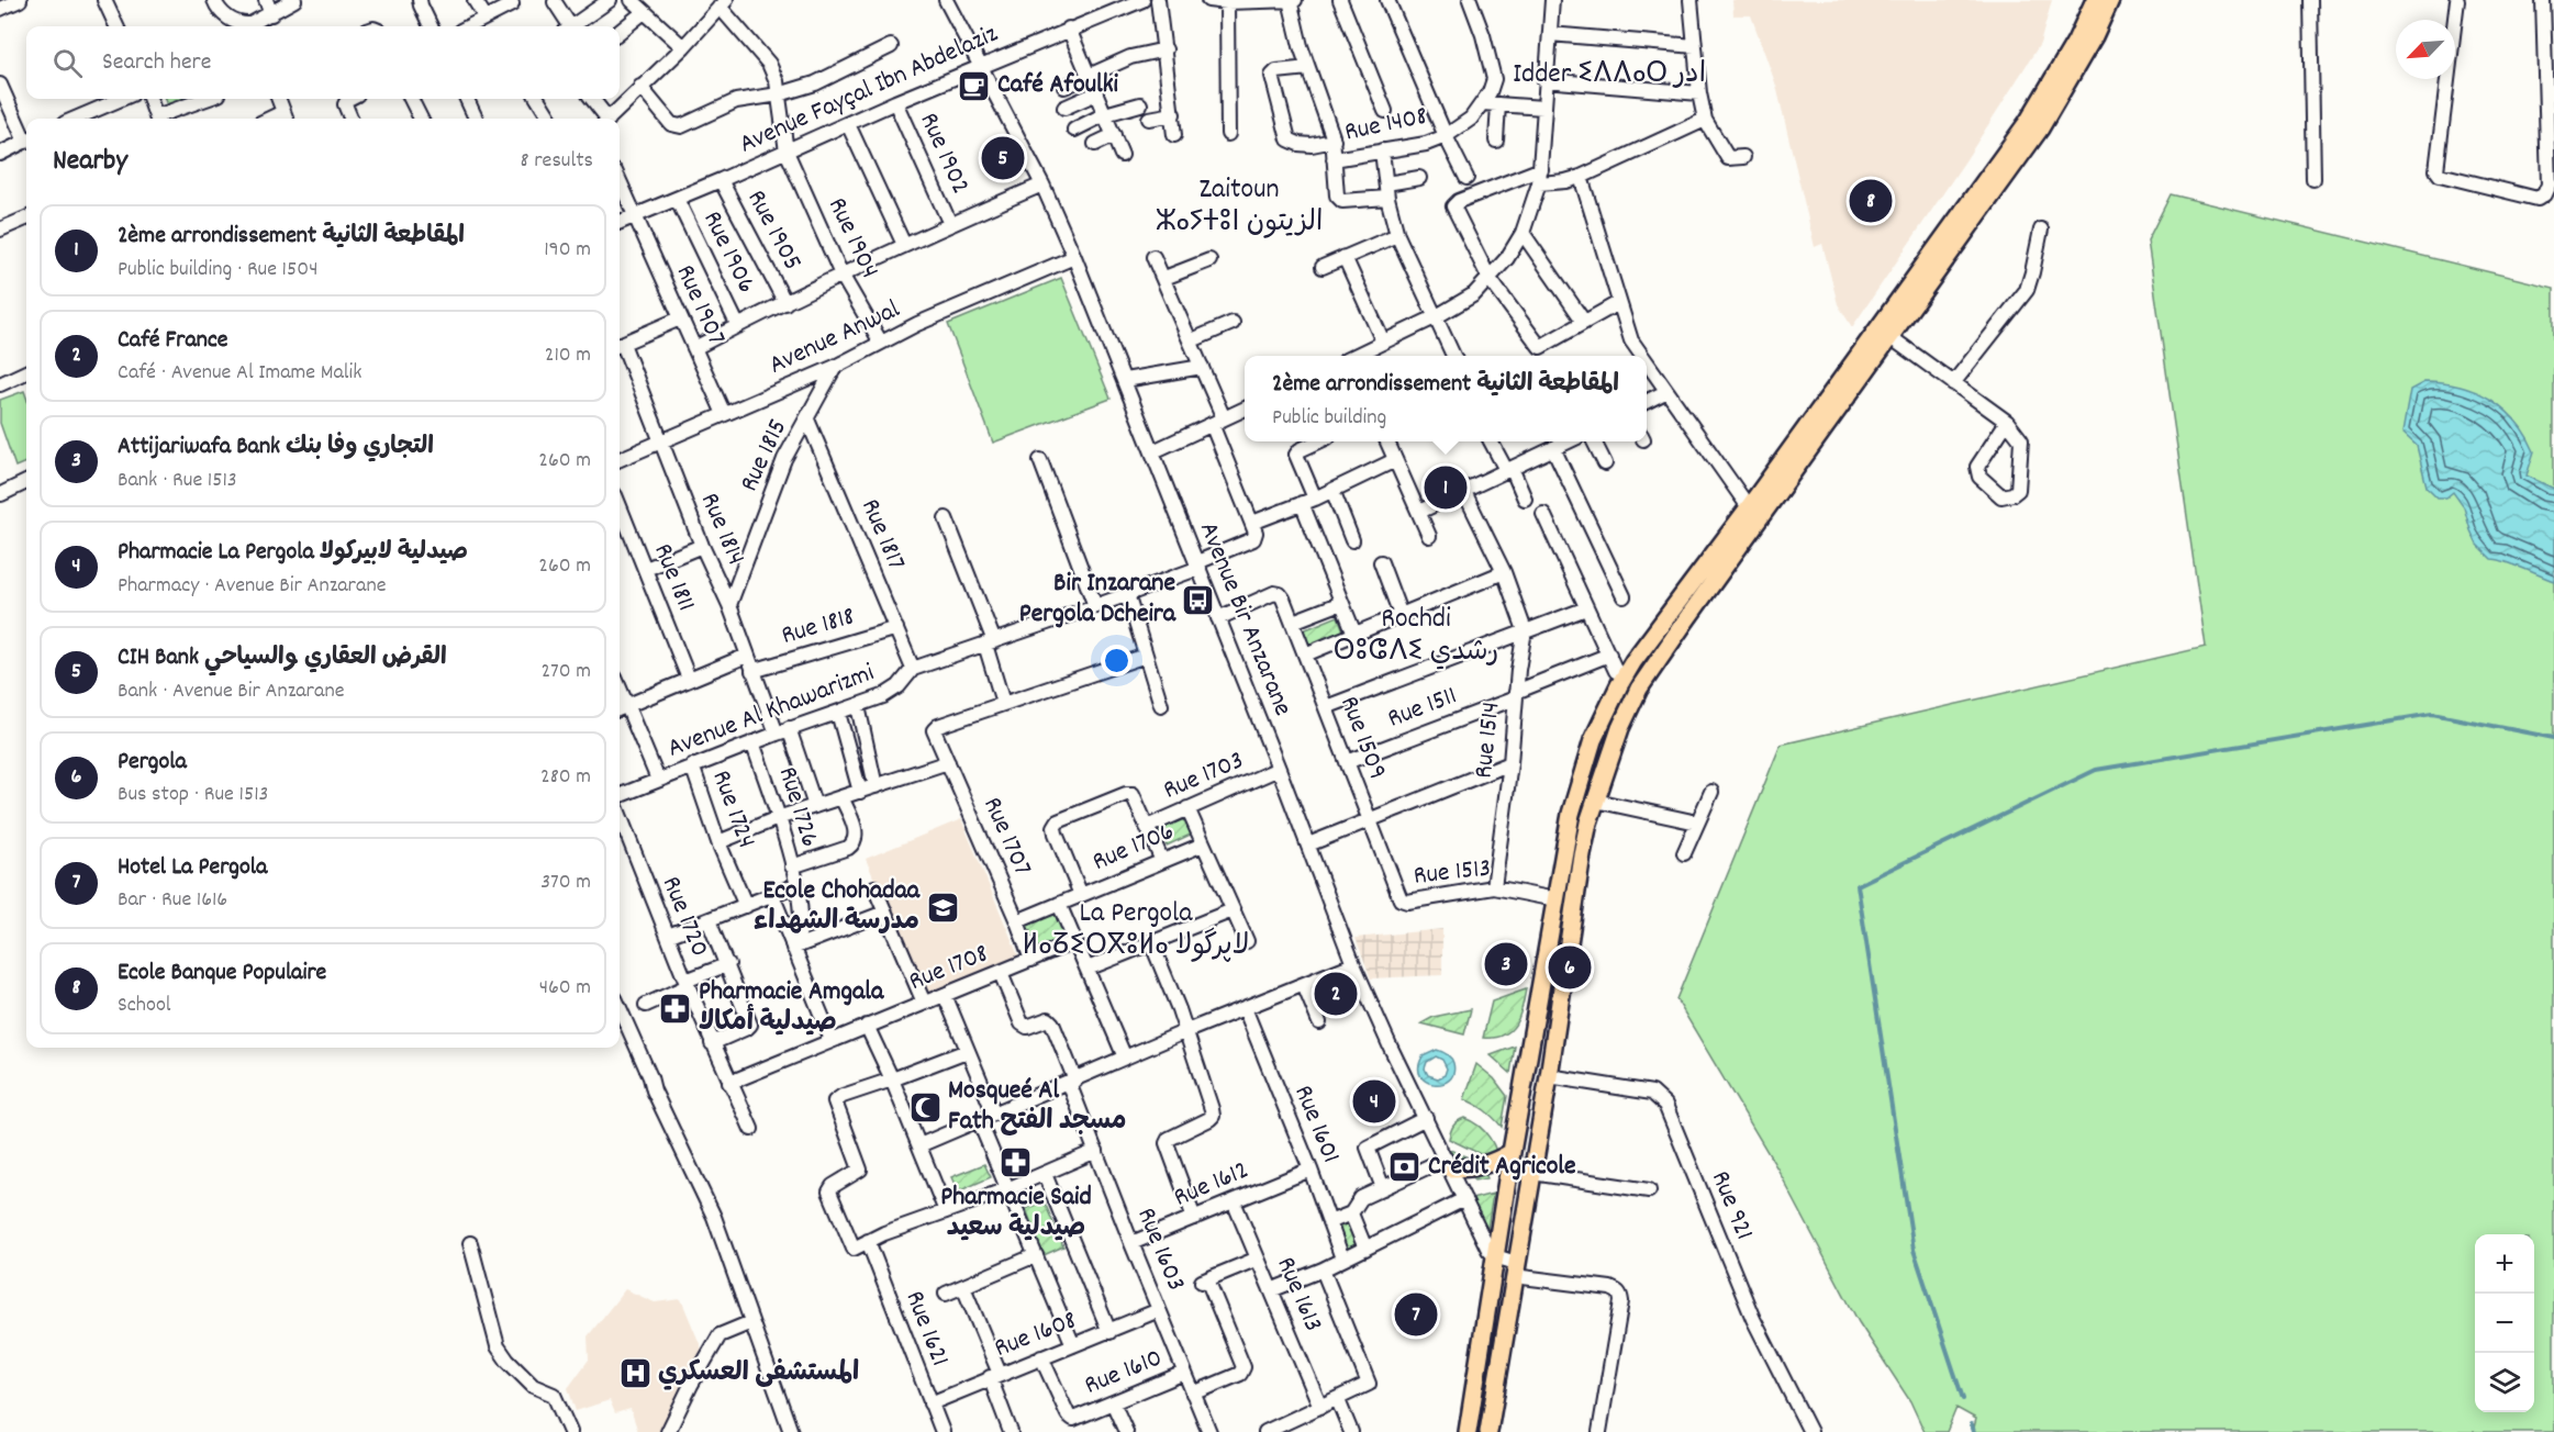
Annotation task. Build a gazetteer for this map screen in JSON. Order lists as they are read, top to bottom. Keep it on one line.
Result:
{"streets":{"street":["Avenue Fayçal Ibn Abdelaziz","Rue 1408","Rue 1902","Rue 1905","Rue 1904","Rue 1906","Rue 1907","Avenue Anwal","Rue 1815","Rue 1814","Rue 1817","Rue 1811","Avenue Bir Anzarane","Rue 1818","Rue 1511","Avenue Al Khawarizmi","Rue 1509","Rue 1514","Rue 1703","Rue 1726","Rue 1724","Rue 1707","Rue 1706","Rue 1513","Rue 1720","Rue 1708","Rue 1601","Rue 1612","Rue 921","Rue 1603","Rue 1613","Rue 1621","Rue 1608","Rue 1610"]},"crossings":[["Avenue Fayçal Ibn Abdelaziz","Rue 1902"],["Avenue Fayçal Ibn Abdelaziz","Rue 1905"],["Avenue Fayçal Ibn Abdelaziz","Rue 1904"],["Avenue Fayçal Ibn Abdelaziz","Rue 1906"],["Avenue Fayçal Ibn Abdelaziz","Rue 1907"],["Avenue Fayçal Ibn Abdelaziz","Avenue Bir Anzarane"],["Rue 1904","Avenue Anwal"],["Rue 1907","Avenue Anwal"],["Avenue Anwal","Rue 1815"],["Avenue Anwal","Rue 1814"],["Avenue Anwal","Avenue Bir Anzarane"],["Rue 1815","Rue 1814"],["Rue 1815","Rue 1817"],["Rue 1814","Rue 1818"],["Rue 1814","Avenue Al Khawarizmi"],["Rue 1814","Rue 1726"],["Rue 1817","Rue 1818"],["Rue 1817","Avenue Al Khawarizmi"],["Avenue Bir Anzarane","Avenue Al Khawarizmi"],["Avenue Bir Anzarane","Rue 1509"],["Avenue Bir Anzarane","Rue 1703"],["Rue 1511","Rue 1509"],["Rue 1511","Rue 1514"],["Avenue Al Khawarizmi","Rue 1726"],["Avenue Al Khawarizmi","Rue 1724"],["Rue 1509","Rue 1513"],["Rue 1514","Rue 1513"],["Rue 1703","Rue 1706"],["Rue 1707","Rue 1706"],["Rue 1707","Rue 1708"],["Rue 1720","Rue 1708"],["Rue 1708","Rue 1603"],["Rue 1601","Rue 1612"],["Rue 1612","Rue 1603"],["Rue 1612","Rue 1613"],["Rue 1603","Rue 1608"],["Rue 1603","Rue 1610"],["Rue 1621","Rue 1608"],["Rue 1608","Rue 1610"]],"districts":["Idder ⵉⴷⴷⴰⵔ ادر","Zaitoun ⵣⴰⵢⵜⵓⵏ الزيتون","Rochdi ⵔⵓⵛⴷⵉ رشدي","La Pergola ⵍⴰⵒⵉⵔⴳⵓⵍⴰ لاپرگولا"],"places":{"cafe":["Café Afoulki"],"bus stop":["Bir Inzarane Pergola Dcheira"],"school or university":["Ecole Chohadaa مدرسة الشهداء"],"pharmacy":["Pharmacie Amgala صيدلية أمكالا","Pharmacie Said صيدلية سعيد"],"mosque":["Mosqueé Al Fath مسجد الفتح"],"bank":["Crédit Agricole"],"hospital":["المستشفى العسكري"]},"north":"bottom left","page":{"search":"Search here","heading":["Nearby","8 results"],"pins":["5","8","1","3","6","2","4","7"],"list":[{"mark":"1","name":"2ème arrondissement المقاطعة الثانية","note":"Public building · Rue 1504","value":"190 m"},{"mark":"2","name":"Café France","note":"Café · Avenue Al Imame Malik","value":"210 m"},{"mark":"3","name":"Attijariwafa Bank التجاري وفا بنك","note":"Bank · Rue 1513","value":"260 m"},{"mark":"4","name":"Pharmacie La Pergola صيدلية لابيركولا","note":"Pharmacy · Avenue Bir Anzarane","value":"260 m"},{"mark":"5","name":"CIH Bank القرض العقاري والسياحي","note":"Bank · Avenue Bir Anzarane","value":"270 m"},{"mark":"6","name":"Pergola","note":"Bus stop · Rue 1513","value":"280 m"},{"mark":"7","name":"Hotel La Pergola","note":"Bar · Rue 1616","value":"370 m"},{"mark":"8","name":"Ecole Banque Populaire","note":"School","value":"460 m"}],"popup":["2ème arrondissement المقاطعة الثانية","Public building"],"map_buttons":["+","−"]}}
